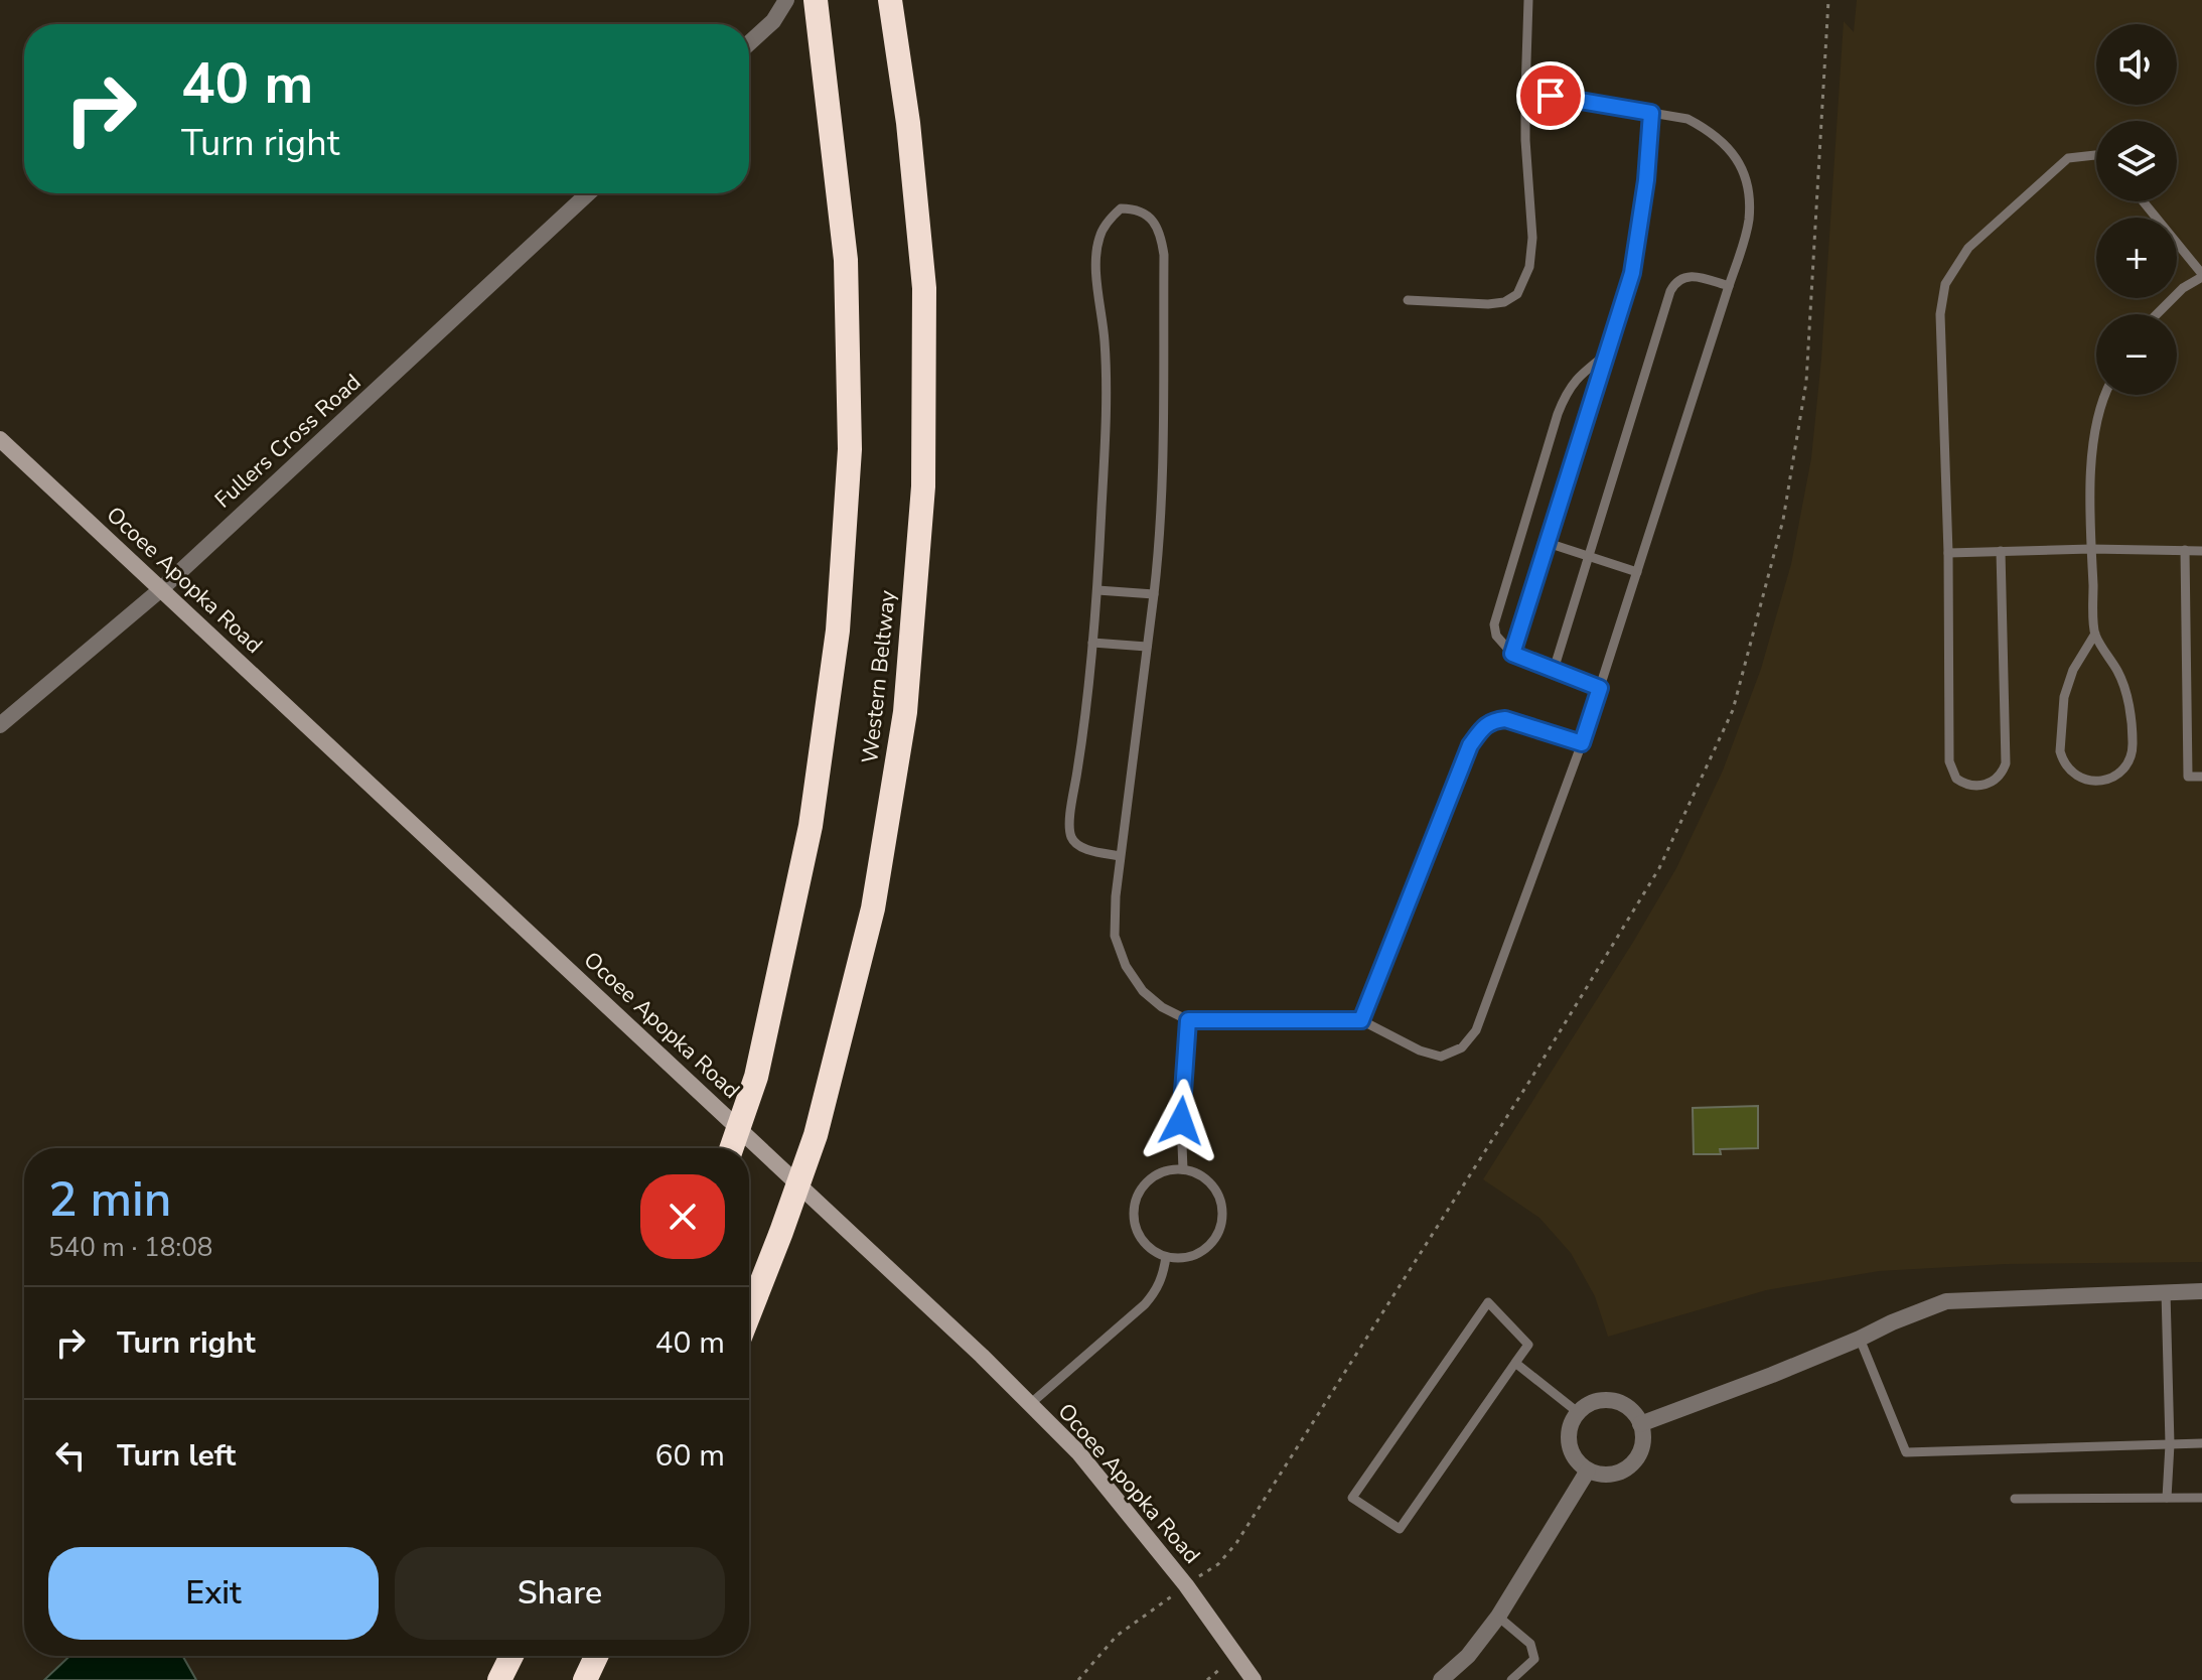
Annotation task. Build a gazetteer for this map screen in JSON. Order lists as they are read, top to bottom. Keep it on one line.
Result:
{"streets":{"highway":["Western Beltway"],"main road":["Ocoee Apopka Road"],"street":["Fullers Cross Road"]},"crossings":[["Fullers Cross Road","Ocoee Apopka Road"]],"page":{"map_buttons":["+","−"],"turn":["40 m","Turn right"],"heading":["2 min","540 m · 18:08"],"list":[{"name":"Turn right","value":"40 m"},{"name":"Turn left","value":"60 m"}],"buttons":["Exit","Share"]}}
